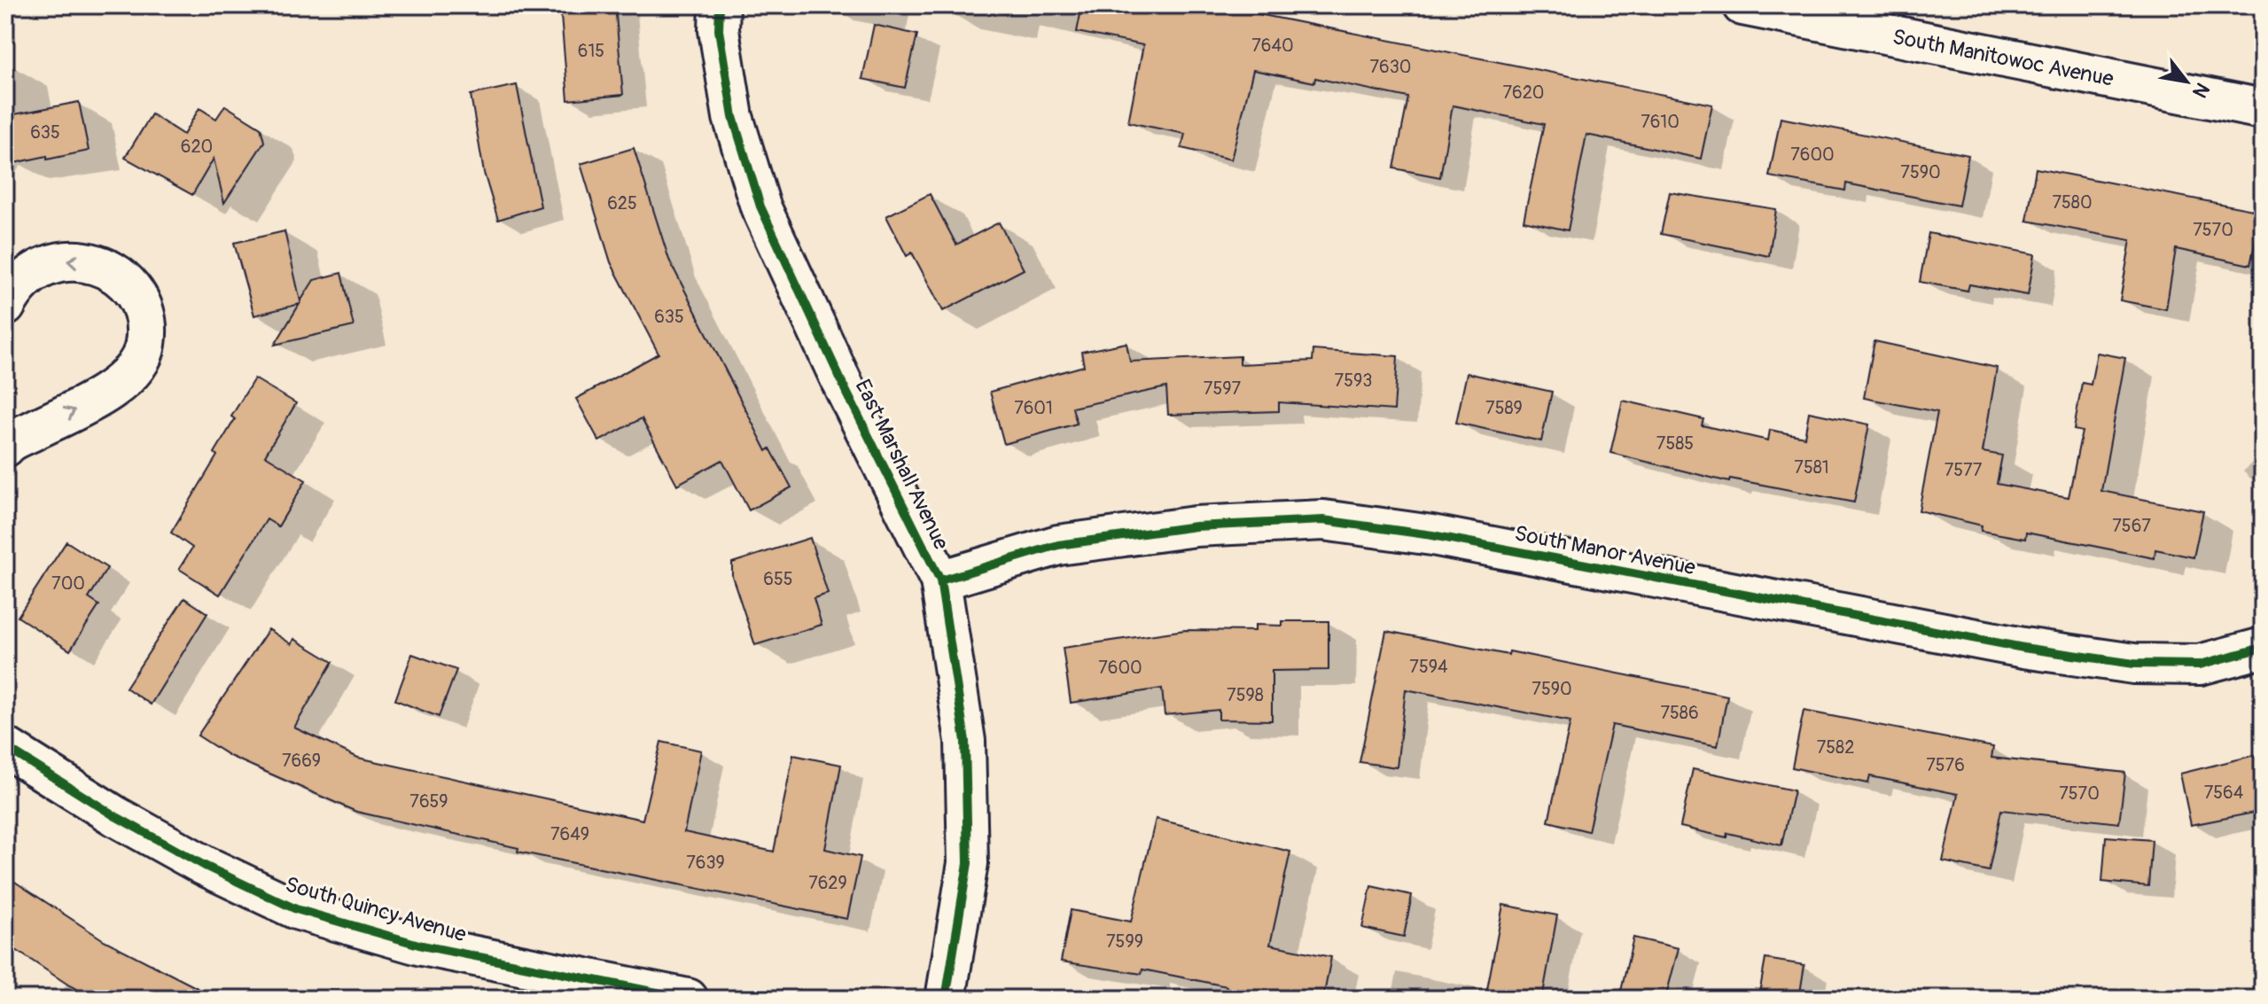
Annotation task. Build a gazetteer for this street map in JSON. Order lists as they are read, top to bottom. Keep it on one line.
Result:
{"streets":{"street":["South Manitowoc Avenue","East Marshall Avenue","South Manor Avenue","South Quincy Avenue"]},"crossings":[["East Marshall Avenue","South Manor Avenue"]],"house_numbers":["7640","615","7630","7620","7610","635","620","7600","7590","7580","625","7570","635","7593","7597","7601","7589","7585","7581","7577","7567","655","700","7594","7600","7590","7598","7586","7582","7669","7576","7564","7570","7659","7649","7639","7629","7599"],"north":"bottom right"}
